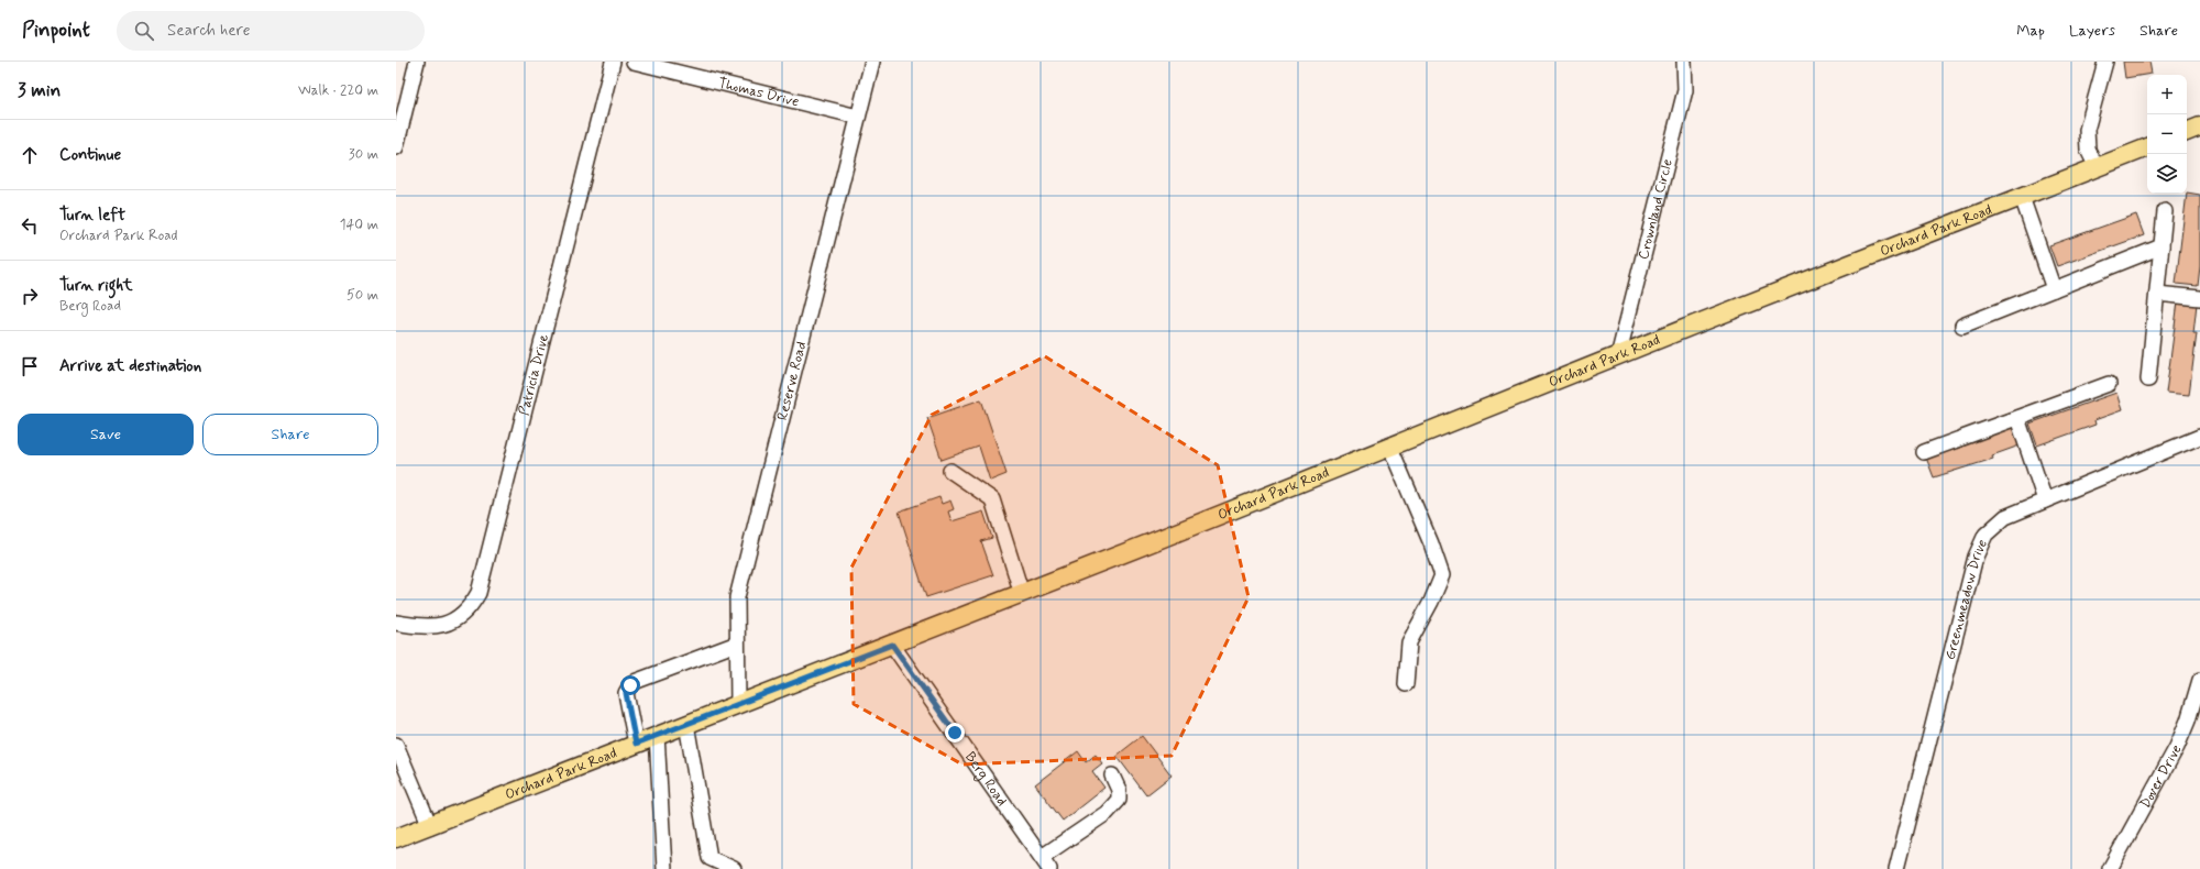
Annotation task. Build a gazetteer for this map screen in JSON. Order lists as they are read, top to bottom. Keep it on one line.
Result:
{"streets":{"main road":["Orchard Park Road"],"street":["Thomas Drive","Crownland Circle","Patricia Drive","Reserve Road","Greenmeadow Drive","Dover Drive","Berg Road"]},"crossings":[["Thomas Drive","Reserve Road"],["Crownland Circle","Orchard Park Road"],["Orchard Park Road","Reserve Road"],["Orchard Park Road","Berg Road"]],"page":{"header":"Pinpoint","search":"Search here","nav":["Map","Layers","Share"],"heading":["3 min","Walk · 220 m"],"map_buttons":["+","−"],"list":[["Continue","30 m"],["Turn left","Orchard Park Road","140 m"],["Turn right","Berg Road","50 m"],"Arrive at destination"],"buttons":["Save","Share"]}}
